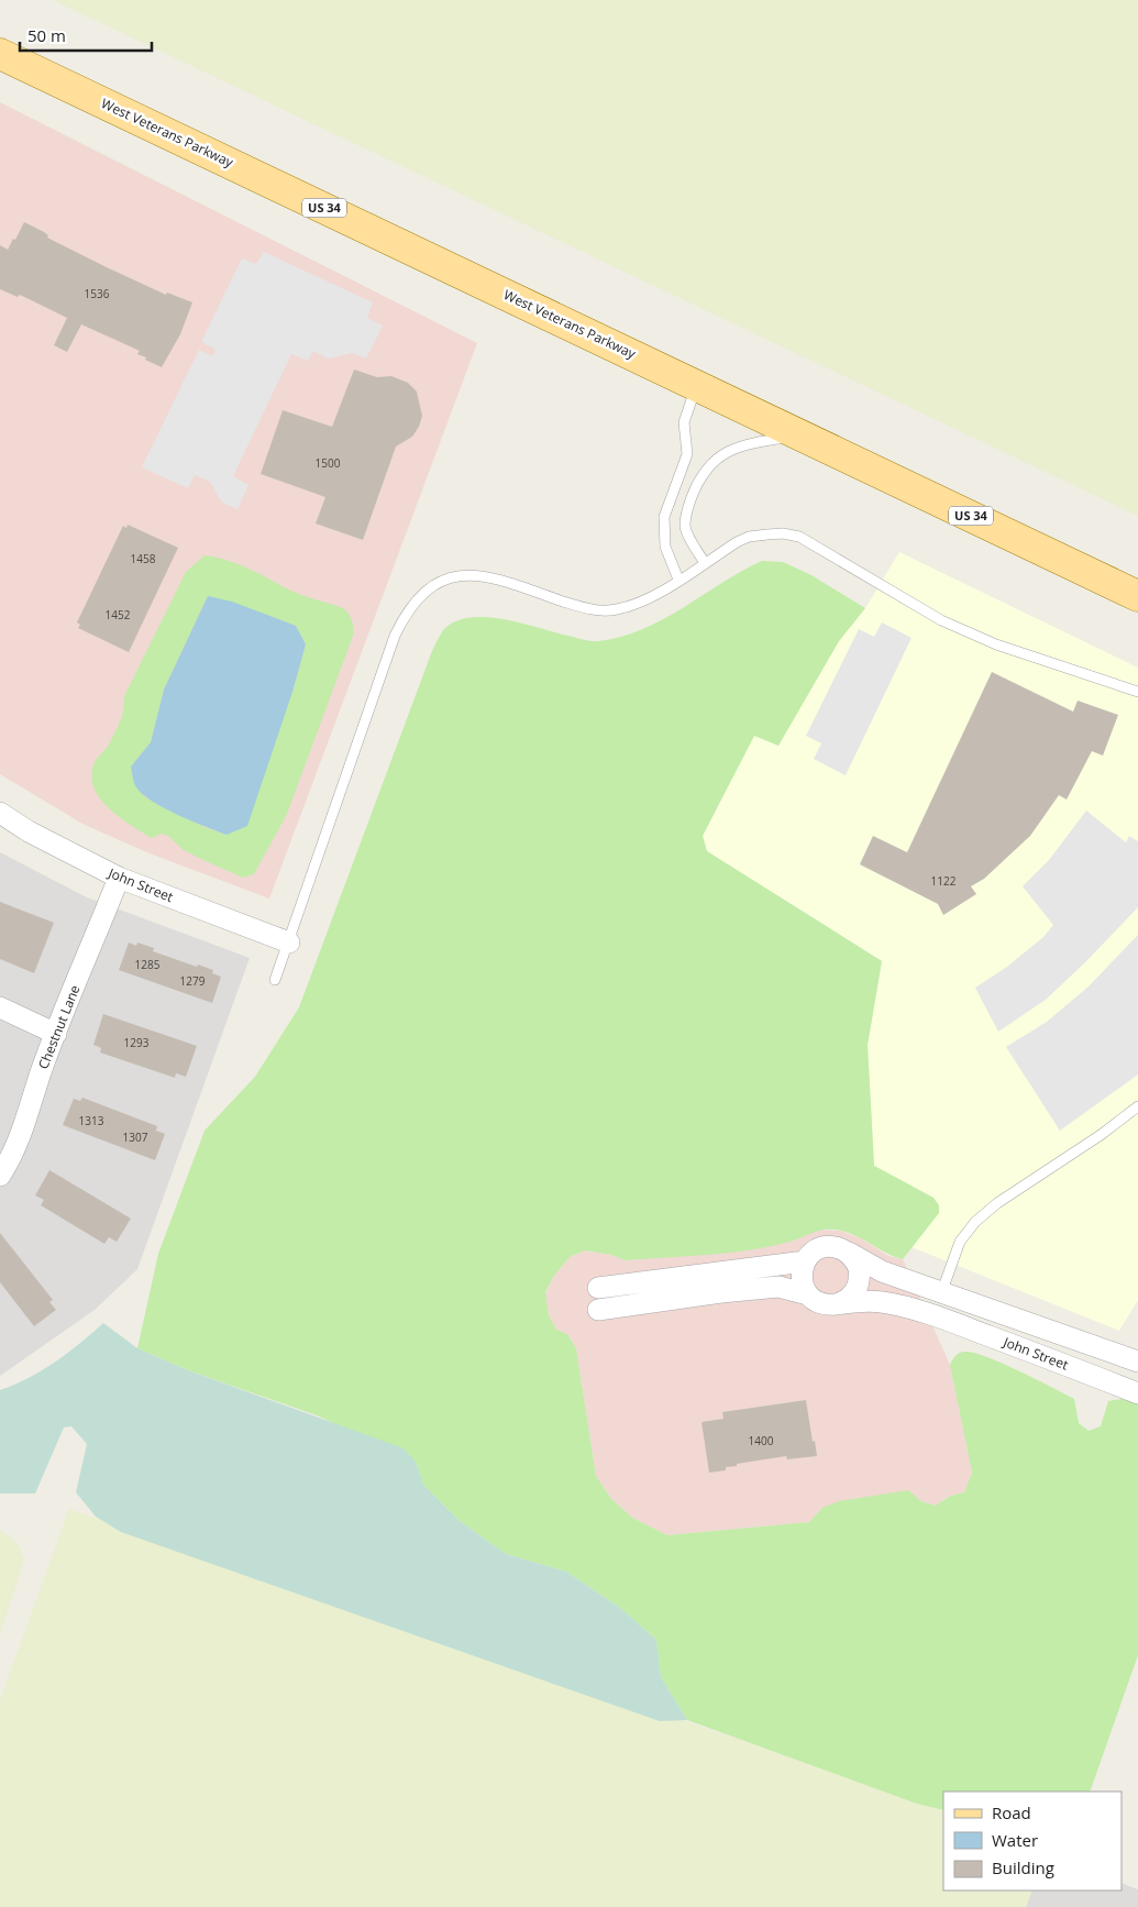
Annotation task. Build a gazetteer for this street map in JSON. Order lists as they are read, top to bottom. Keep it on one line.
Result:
{"streets":{"main road":["West Veterans Parkway","US 34"],"street":["John Street","Chestnut Lane"]},"crossings":[["John Street","Chestnut Lane"]],"house_numbers":["1536","1500","1458","1452","1122","1285","1279","1293","1313","1307","1400"],"legend":["Road","Water","Building"],"scale_bar":"50 m"}
